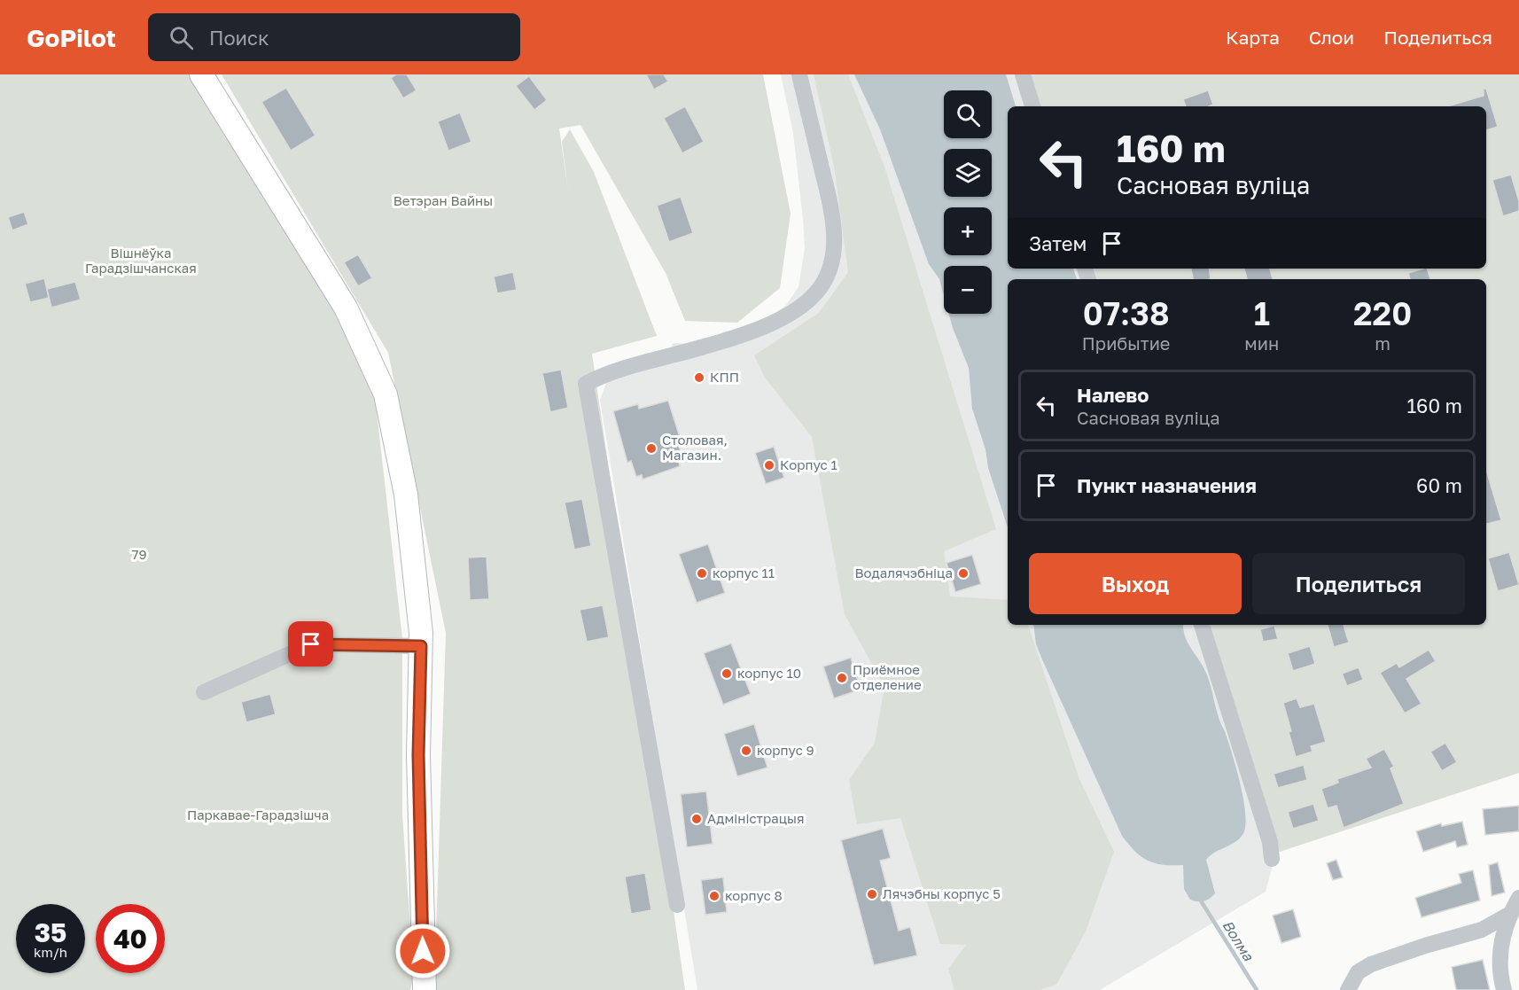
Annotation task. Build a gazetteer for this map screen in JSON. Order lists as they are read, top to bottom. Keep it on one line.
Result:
{"water":["Волма"],"parks":["Ветэран Вайны","Вішнёўка Гарадзішчанская","79","Паркавае-Гарадзішча"],"places":["КПП","Столовая, Магазин.","Корпус 1","корпус 11","Водалячэбніца","корпус 10","Приёмное отделение","корпус 9","Адміністрацыя","Лячэбны корпус 5","корпус 8"],"page":{"header":"GoPilot","search":"Поиск","nav":["Карта","Слои","Поделиться"],"map_buttons":["+","−"],"turn":["160 m","Сасновая вуліца"],"then":"Затем","eta":["07:38","Прибытие","1","мин","220","m"],"list":[{"name":"Налево","note":"Сасновая вуліца","value":"160 m"},{"name":"Пункт назначения","value":"60 m"}],"buttons":["Выход","Поделиться"],"speed":"35 km/h","limit":"40"}}
